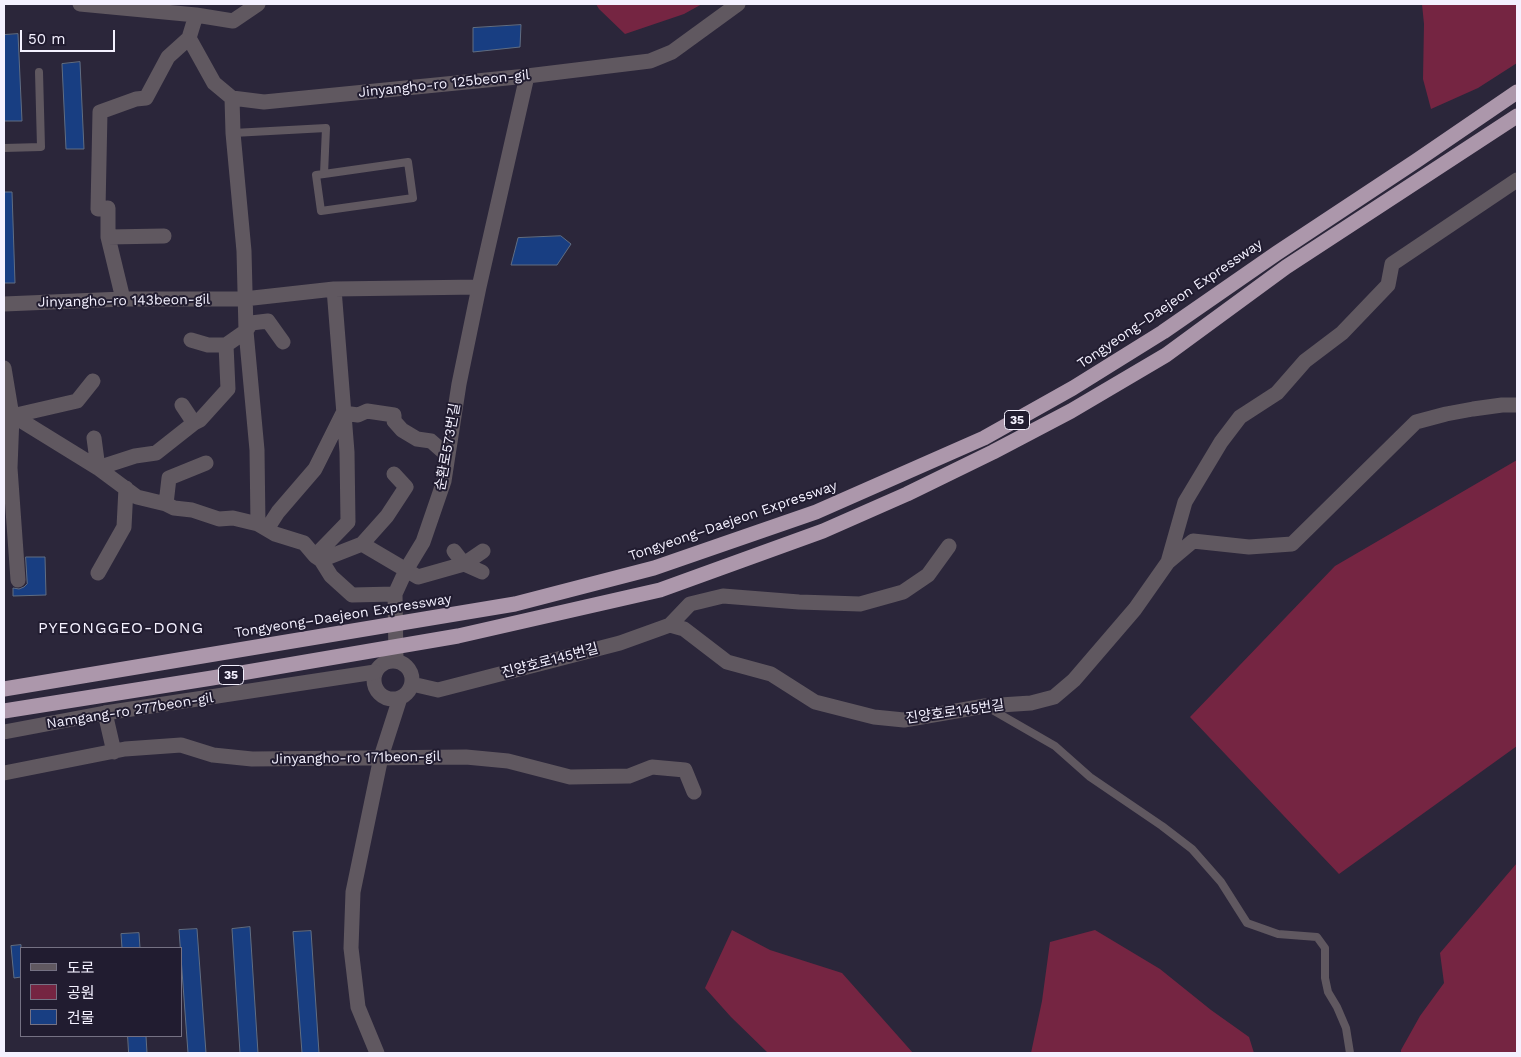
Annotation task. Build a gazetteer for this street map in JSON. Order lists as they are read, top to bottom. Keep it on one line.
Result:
{"streets":{"highway":["Tongyeong–Daejeon Expressway","35"],"street":["Jinyangho-ro 125beon-gil","Jinyangho-ro 143beon-gil","순환로573번길","진양호로145번길","Namgang-ro 277beon-gil","Jinyangho-ro 171beon-gil"]},"crossings":[["Jinyangho-ro 125beon-gil","순환로573번길"],["Jinyangho-ro 143beon-gil","순환로573번길"],["순환로573번길","진양호로145번길"],["순환로573번길","Namgang-ro 277beon-gil"],["진양호로145번길","Namgang-ro 277beon-gil"]],"districts":["PYEONGGEO-DONG"],"legend":["도로","공원","건물"],"scale_bar":"50 m"}
